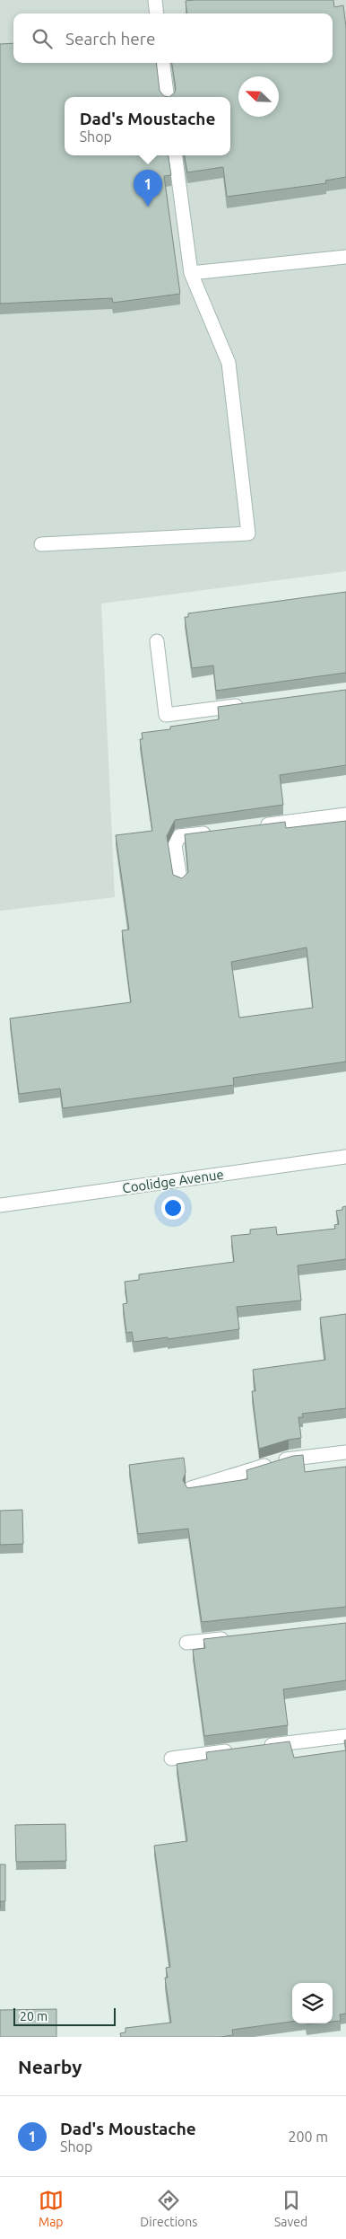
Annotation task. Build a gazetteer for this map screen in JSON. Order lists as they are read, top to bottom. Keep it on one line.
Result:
{"streets":{"street":["Coolidge Avenue"]},"scale_bar":"20 m","north":"top left","page":{"search":"Search here","popup":["Dad's Moustache","Shop"],"pins":"1","scale":"20 m","heading":"Nearby","list":[{"mark":"1","name":"Dad's Moustache","note":"Shop","value":"200 m"}],"nav":["Map","Directions","Saved"]}}
